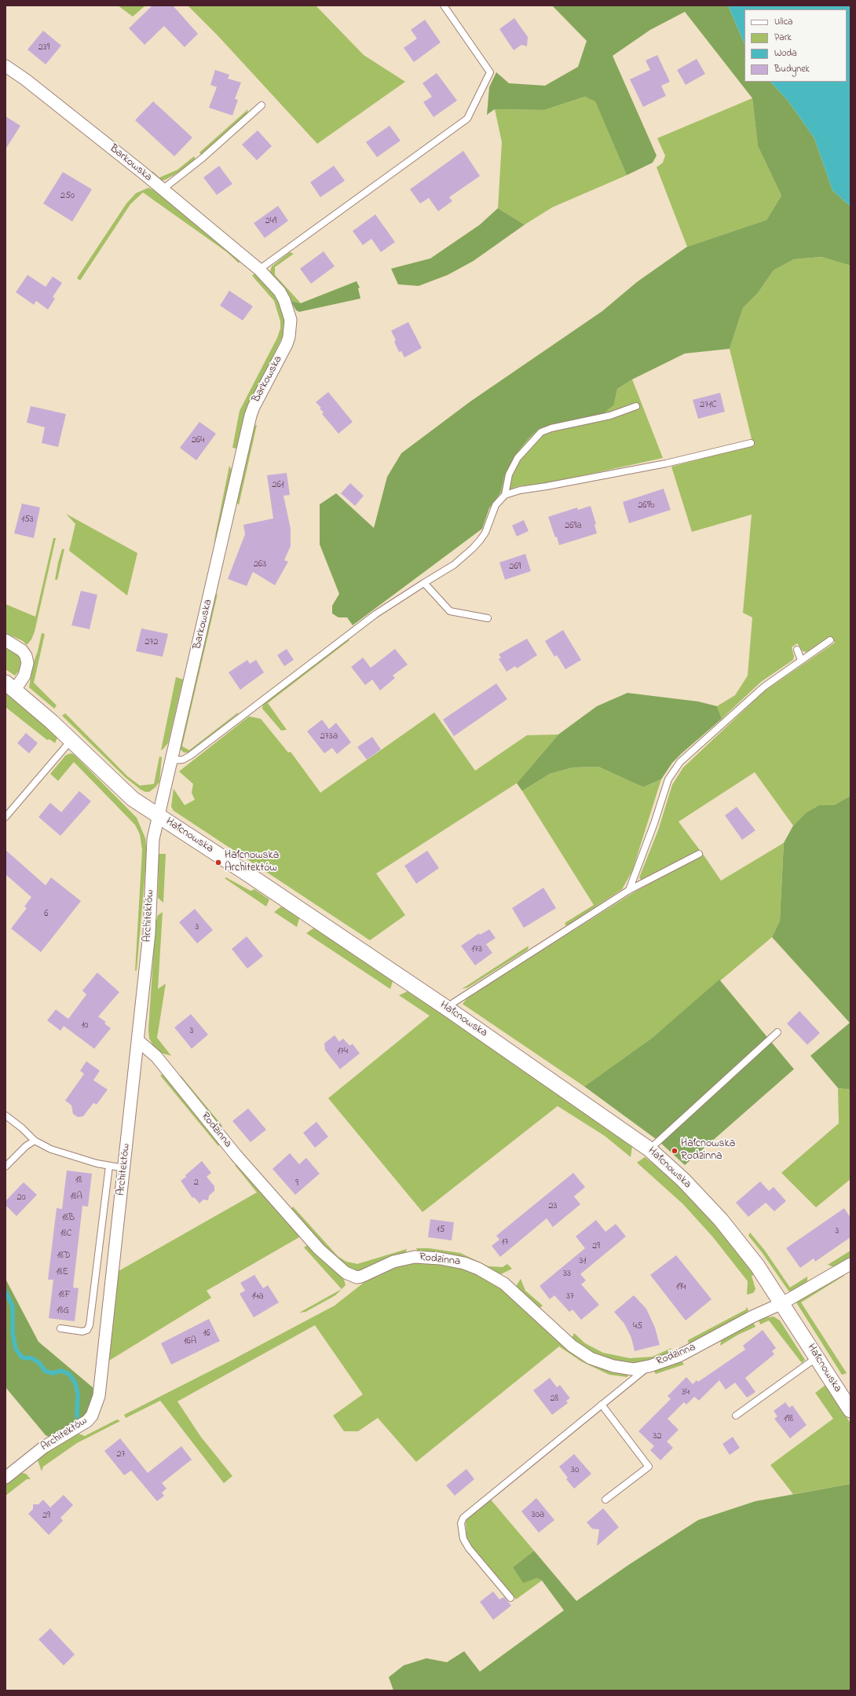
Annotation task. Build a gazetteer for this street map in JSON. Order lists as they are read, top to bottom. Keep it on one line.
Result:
{"streets":{"street":["Barkowska","Hałcnowska","Architektów","Rodzinna"]},"crossings":[["Barkowska","Hałcnowska"],["Barkowska","Architektów"],["Hałcnowska","Architektów"],["Hałcnowska","Rodzinna"],["Architektów","Rodzinna"]],"places":["Hałcnowska Architektów","Hałcnowska Rodzinna"],"house_numbers":["239","250","249","271C","264","261","269b","153","269a","263","269","272","273a","6","3","173","10","3","174","18","2","9","18A","20","23","18B","15","3","18C","17","29","18D","31","18E","33","194","18F","14a","37","18G","45","16","16A","34","28","198","32","27","30","30a","29"],"legend":["Ulica","Park","Woda","Budynek"]}
